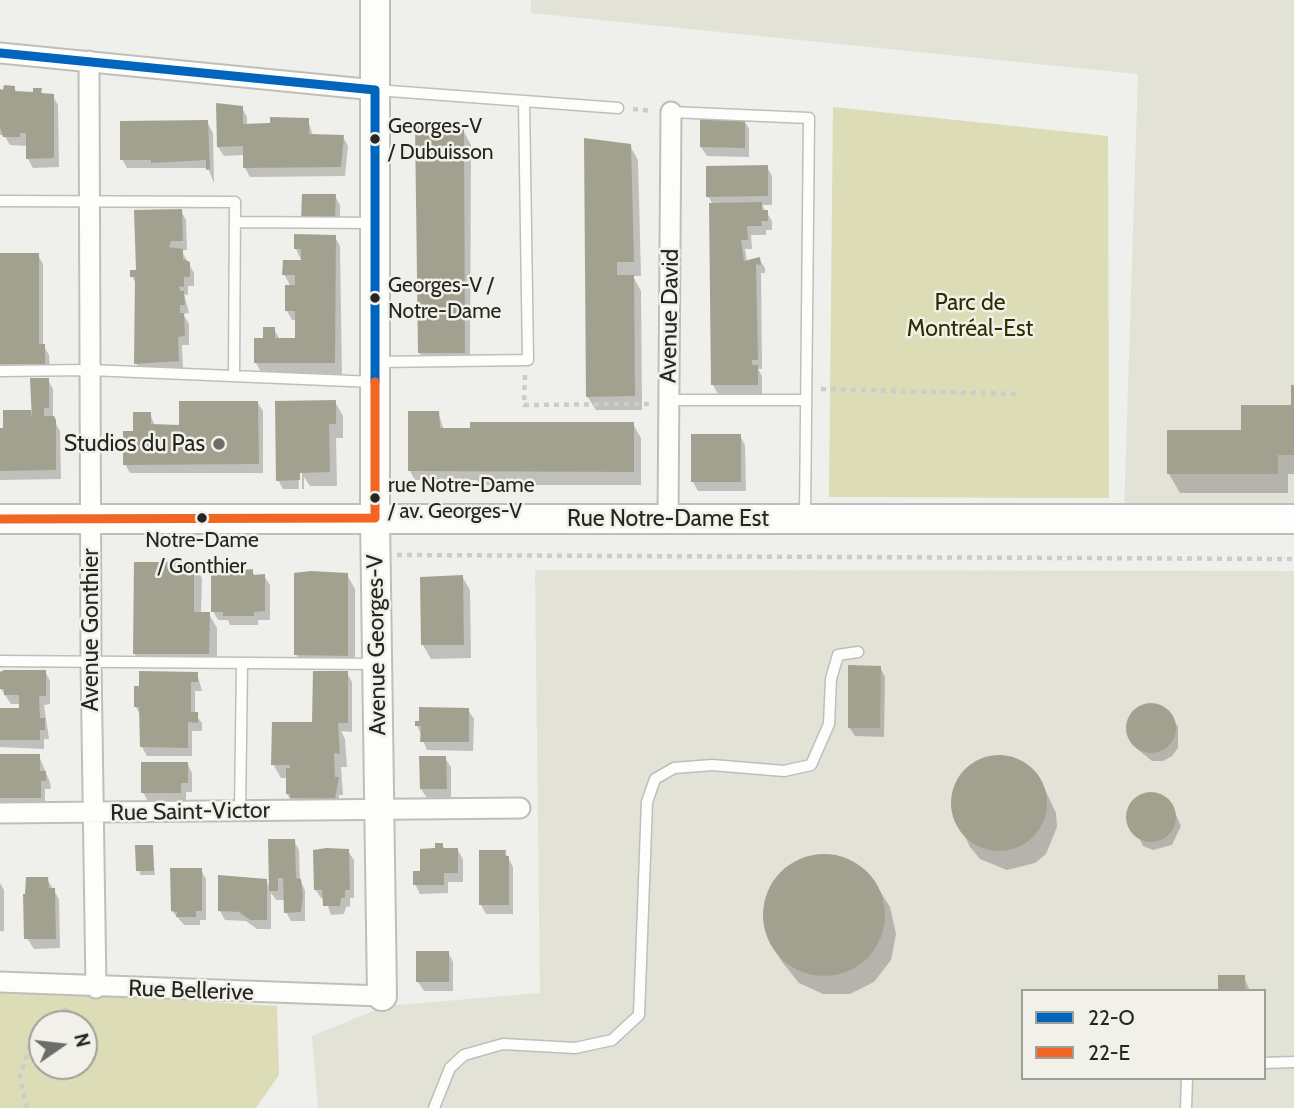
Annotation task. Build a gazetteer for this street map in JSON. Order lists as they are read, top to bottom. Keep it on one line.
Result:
{"streets":{"main road":["Rue Notre-Dame Est","Avenue Georges-V"],"street":["Avenue David","Avenue Gonthier","Rue Saint-Victor","Rue Bellerive"]},"crossings":[["Avenue David","Rue Notre-Dame Est"],["Rue Notre-Dame Est","Avenue Gonthier"],["Rue Notre-Dame Est","Avenue Georges-V"],["Avenue Gonthier","Rue Saint-Victor"],["Avenue Gonthier","Rue Bellerive"],["Avenue Georges-V","Rue Saint-Victor"],["Avenue Georges-V","Rue Bellerive"]],"parks":["Parc de Montréal-Est"],"places":["Georges-V / Dubuisson","Georges-V / Notre-Dame","Studios du Pas","rue Notre-Dame / av. Georges-V","Notre-Dame / Gonthier"],"lines":["transit line 22-O","transit line 22-E"],"legend":["22-O","22-E"],"north":"right"}
